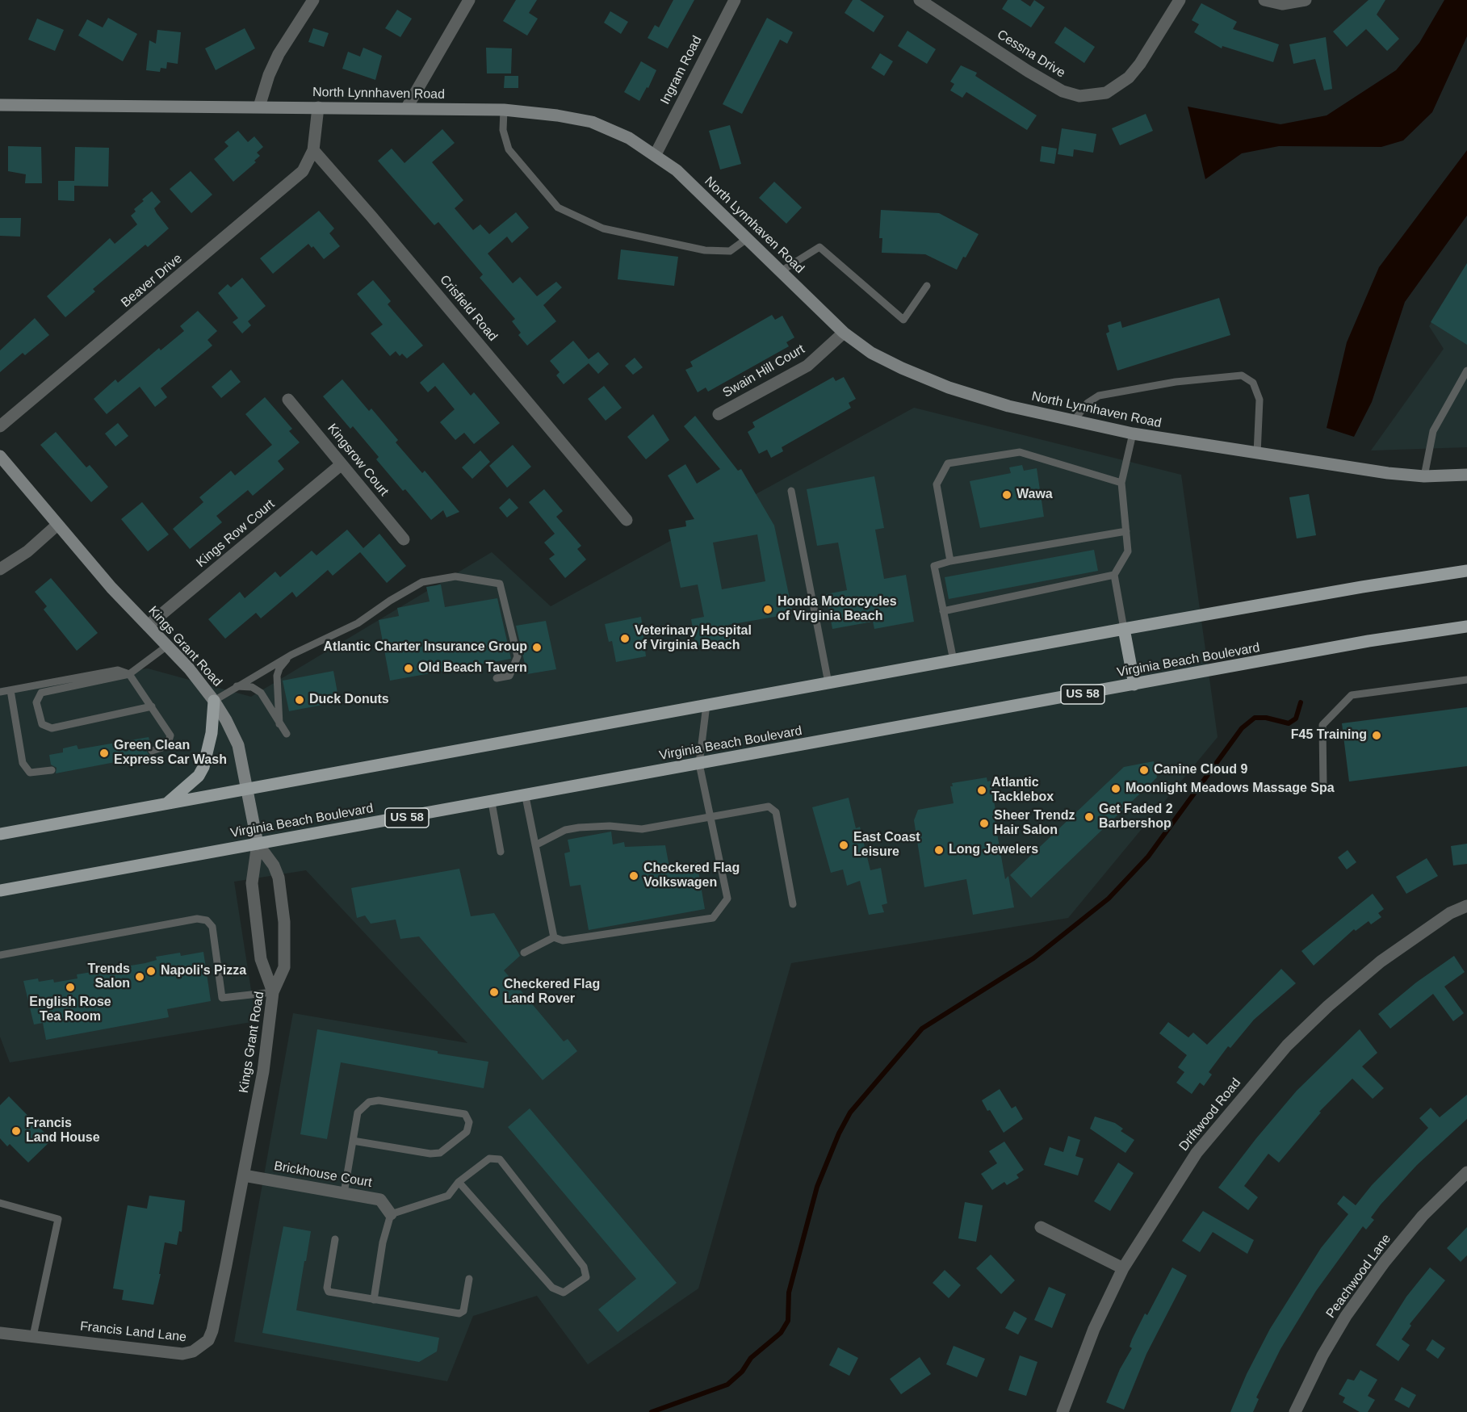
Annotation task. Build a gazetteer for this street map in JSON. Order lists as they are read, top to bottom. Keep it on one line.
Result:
{"streets":{"main road":["Virginia Beach Boulevard","US 58"],"street":["Cessna Drive","Ingram Road","North Lynnhaven Road","Beaver Drive","Crisfield Road","Swain Hill Court","Kingsrow Court","Kings Row Court","Kings Grant Road","Driftwood Road","Brickhouse Court","Peachwood Lane","Francis Land Lane"]},"crossings":[["Ingram Road","North Lynnhaven Road"],["North Lynnhaven Road","Swain Hill Court"],["Beaver Drive","Crisfield Road"],["Kingsrow Court","Kings Row Court"],["Kings Row Court","Kings Grant Road"],["Kings Grant Road","Virginia Beach Boulevard"],["Kings Grant Road","Brickhouse Court"],["Kings Grant Road","Francis Land Lane"]],"places":["Wawa","Honda Motorcycles of Virginia Beach","Veterinary Hospital of Virginia Beach","Atlantic Charter Insurance Group","Old Beach Tavern","Duck Donuts","F45 Training","Green Clean Express Car Wash","Canine Cloud 9","Moonlight Meadows Massage Spa","Atlantic Tacklebox","Get Faded 2 Barbershop","Sheer Trendz Hair Salon","East Coast Leisure","Long Jewelers","Checkered Flag Volkswagen","Napoli's Pizza","Trends Salon","English Rose Tea Room","Checkered Flag Land Rover","Francis Land House"]}
